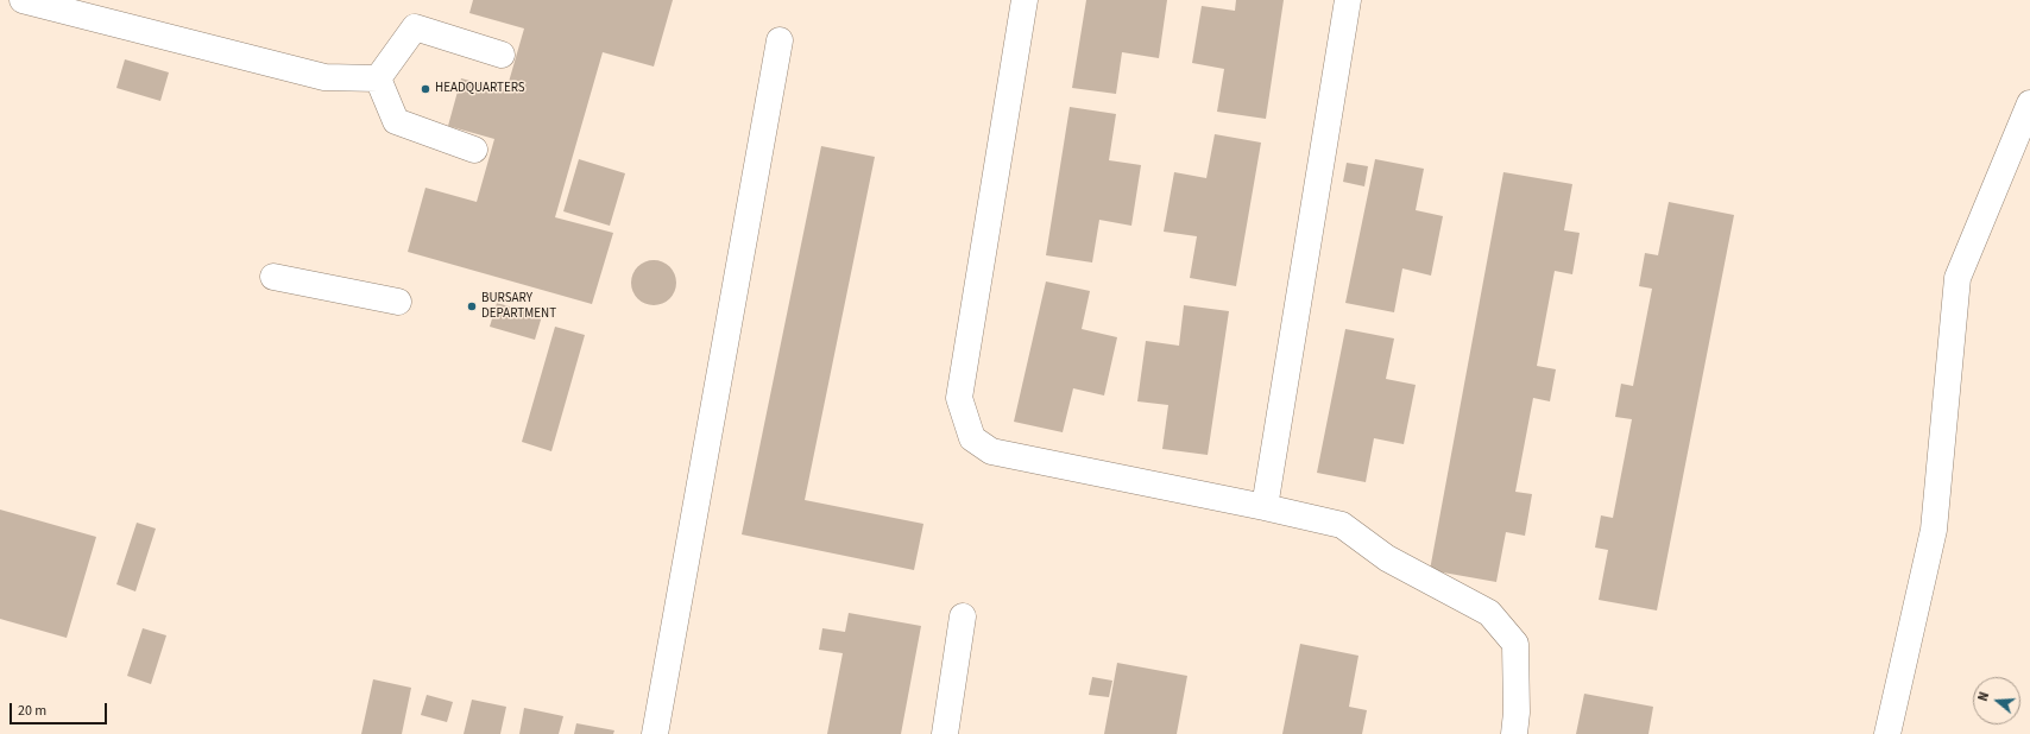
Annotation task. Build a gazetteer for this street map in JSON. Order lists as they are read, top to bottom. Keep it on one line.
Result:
{"places":["HEADQUARTERS","BURSARY DEPARTMENT"],"scale_bar":"20 m","north":"left"}
